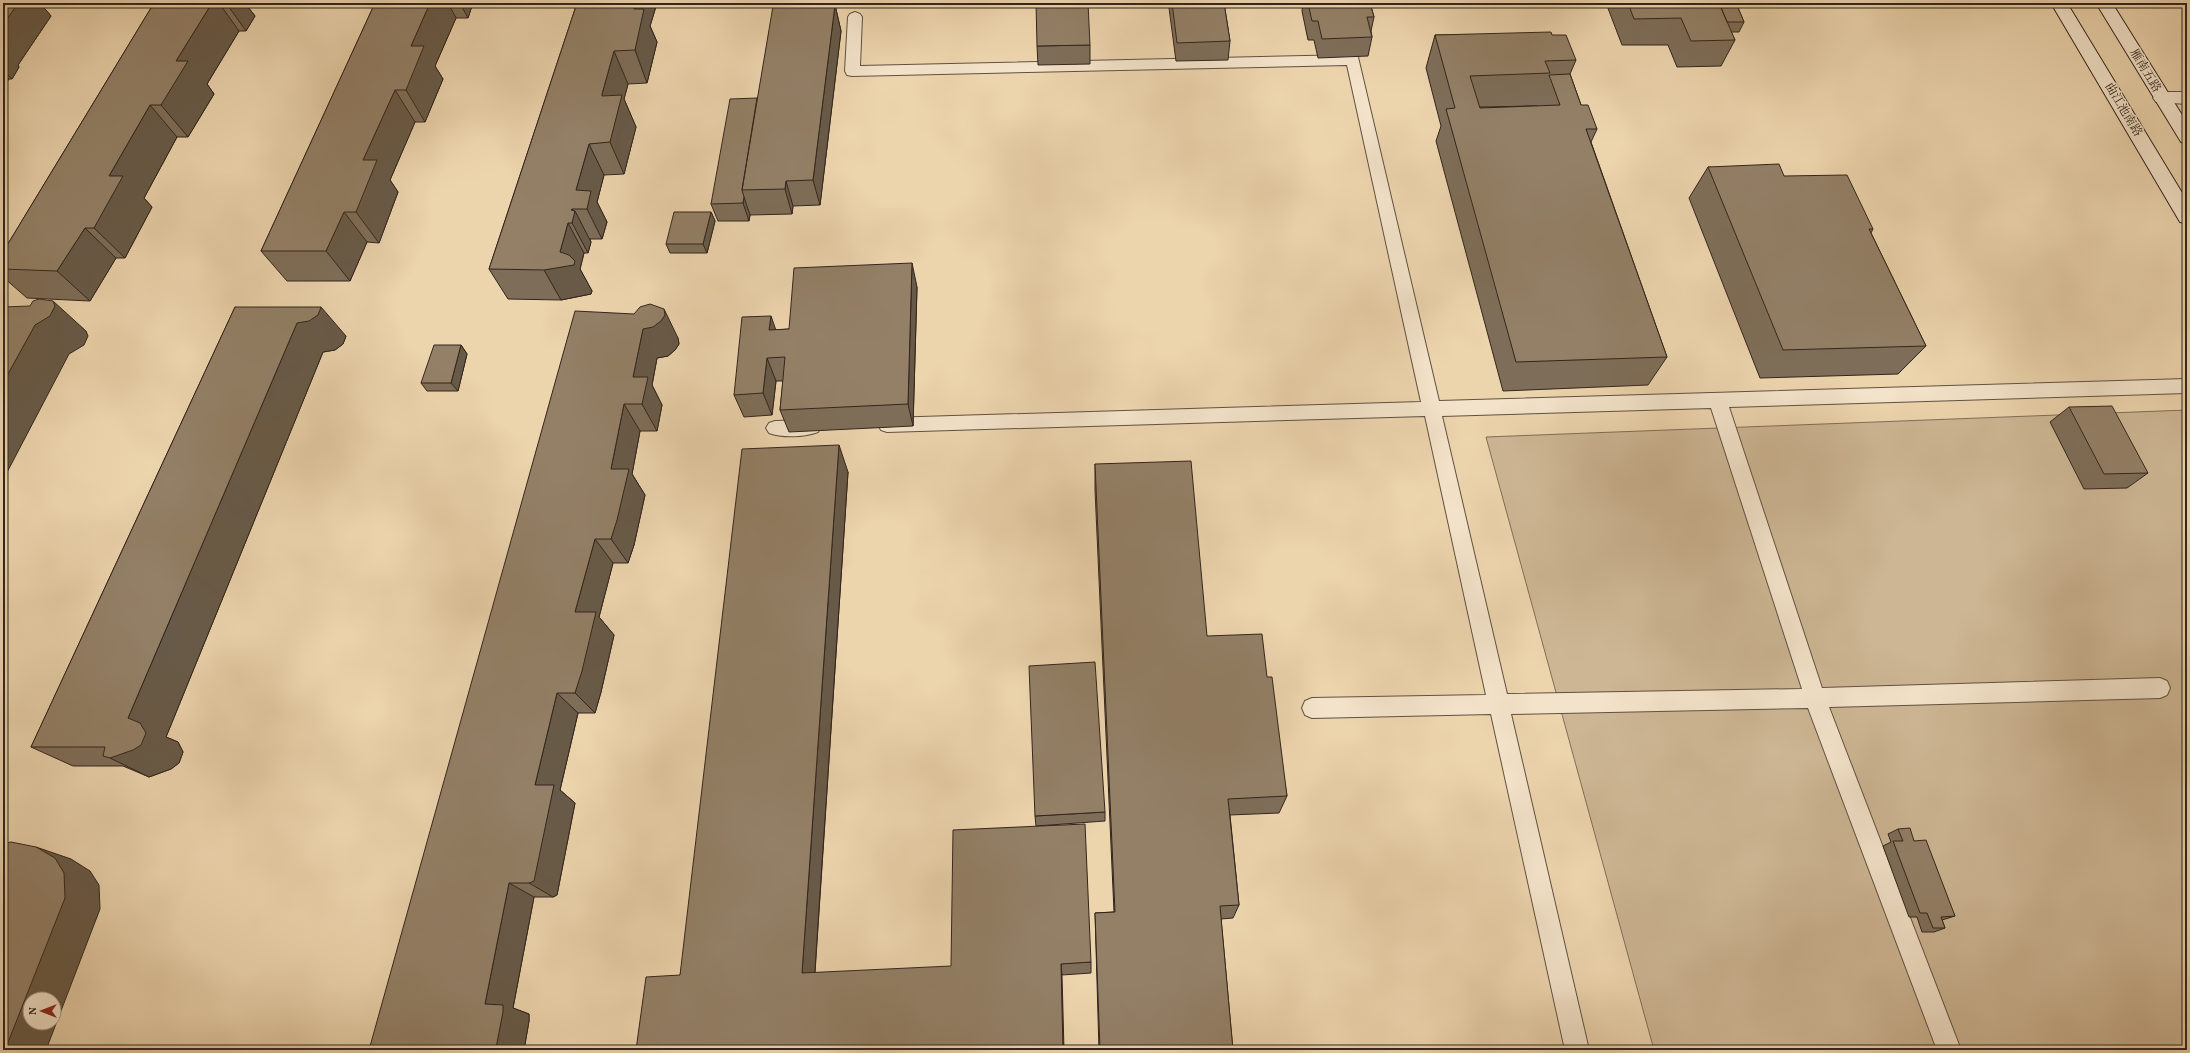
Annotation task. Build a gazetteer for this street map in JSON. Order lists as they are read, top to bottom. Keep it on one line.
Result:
{"streets":{"main road":["雁南五路","曲江池南路"]},"north":"left"}
